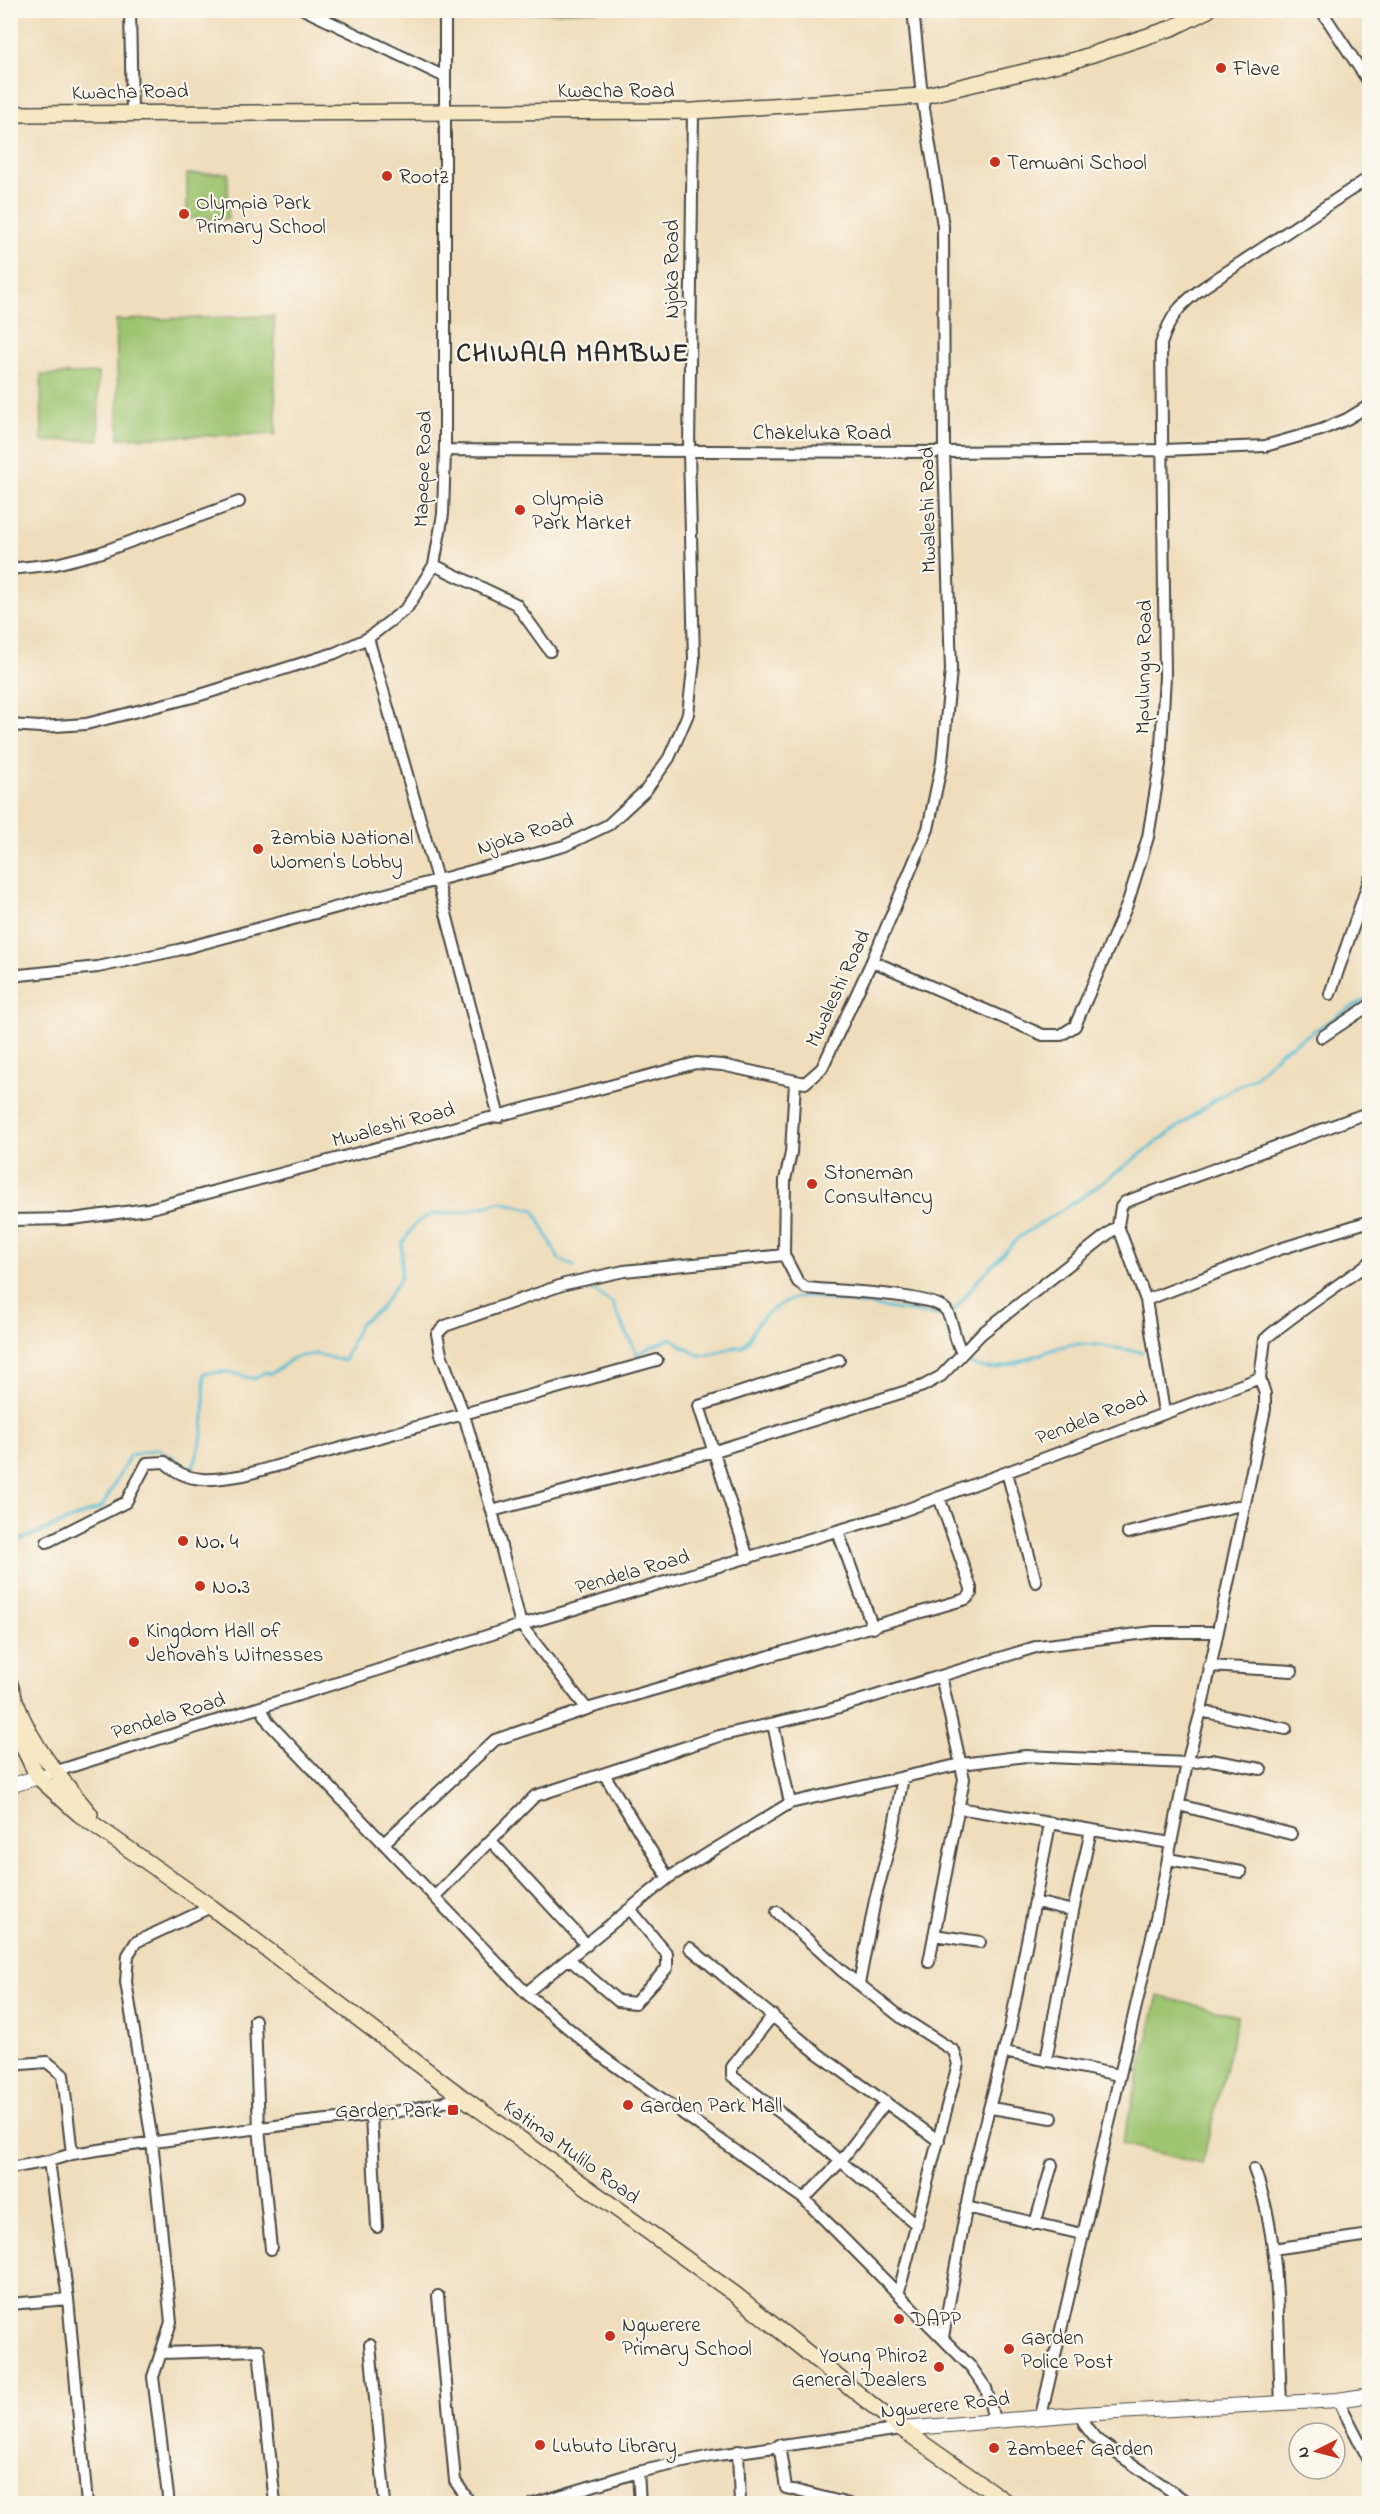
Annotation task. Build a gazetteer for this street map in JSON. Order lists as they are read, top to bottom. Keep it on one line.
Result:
{"streets":{"main road":["Kwacha Road","Katima Mulilo Road"],"street":["Njoka Road","Chakeluka Road","Mapepe Road","Mwaleshi Road","Mpulungu Road","Pendela Road","Ngwerere Road"]},"crossings":[["Kwacha Road","Njoka Road"],["Kwacha Road","Mapepe Road"],["Kwacha Road","Mwaleshi Road"],["Njoka Road","Chakeluka Road"],["Chakeluka Road","Mapepe Road"],["Chakeluka Road","Mwaleshi Road"],["Chakeluka Road","Mpulungu Road"],["Mwaleshi Road","Mpulungu Road"],["Pendela Road","Katima Mulilo Road"],["Katima Mulilo Road","Ngwerere Road"]],"districts":["CHIWALA MAMBWE"],"places":{"other":["Flave","Temwani School","Rootz","Olympia Park Primary School","Olympia Park Market","Zambia National Women's Lobby","Stoneman Consultancy","No. 4","No.3","Kingdom Hall of Jehovah's Witnesses","Garden Park Mall","DAPP","Ngwerere Primary School","Garden Police Post","Young Phiroz General Dealers","Lubuto Library","Zambeef Garden"],"transit":["Garden Park"]},"north":"left"}
